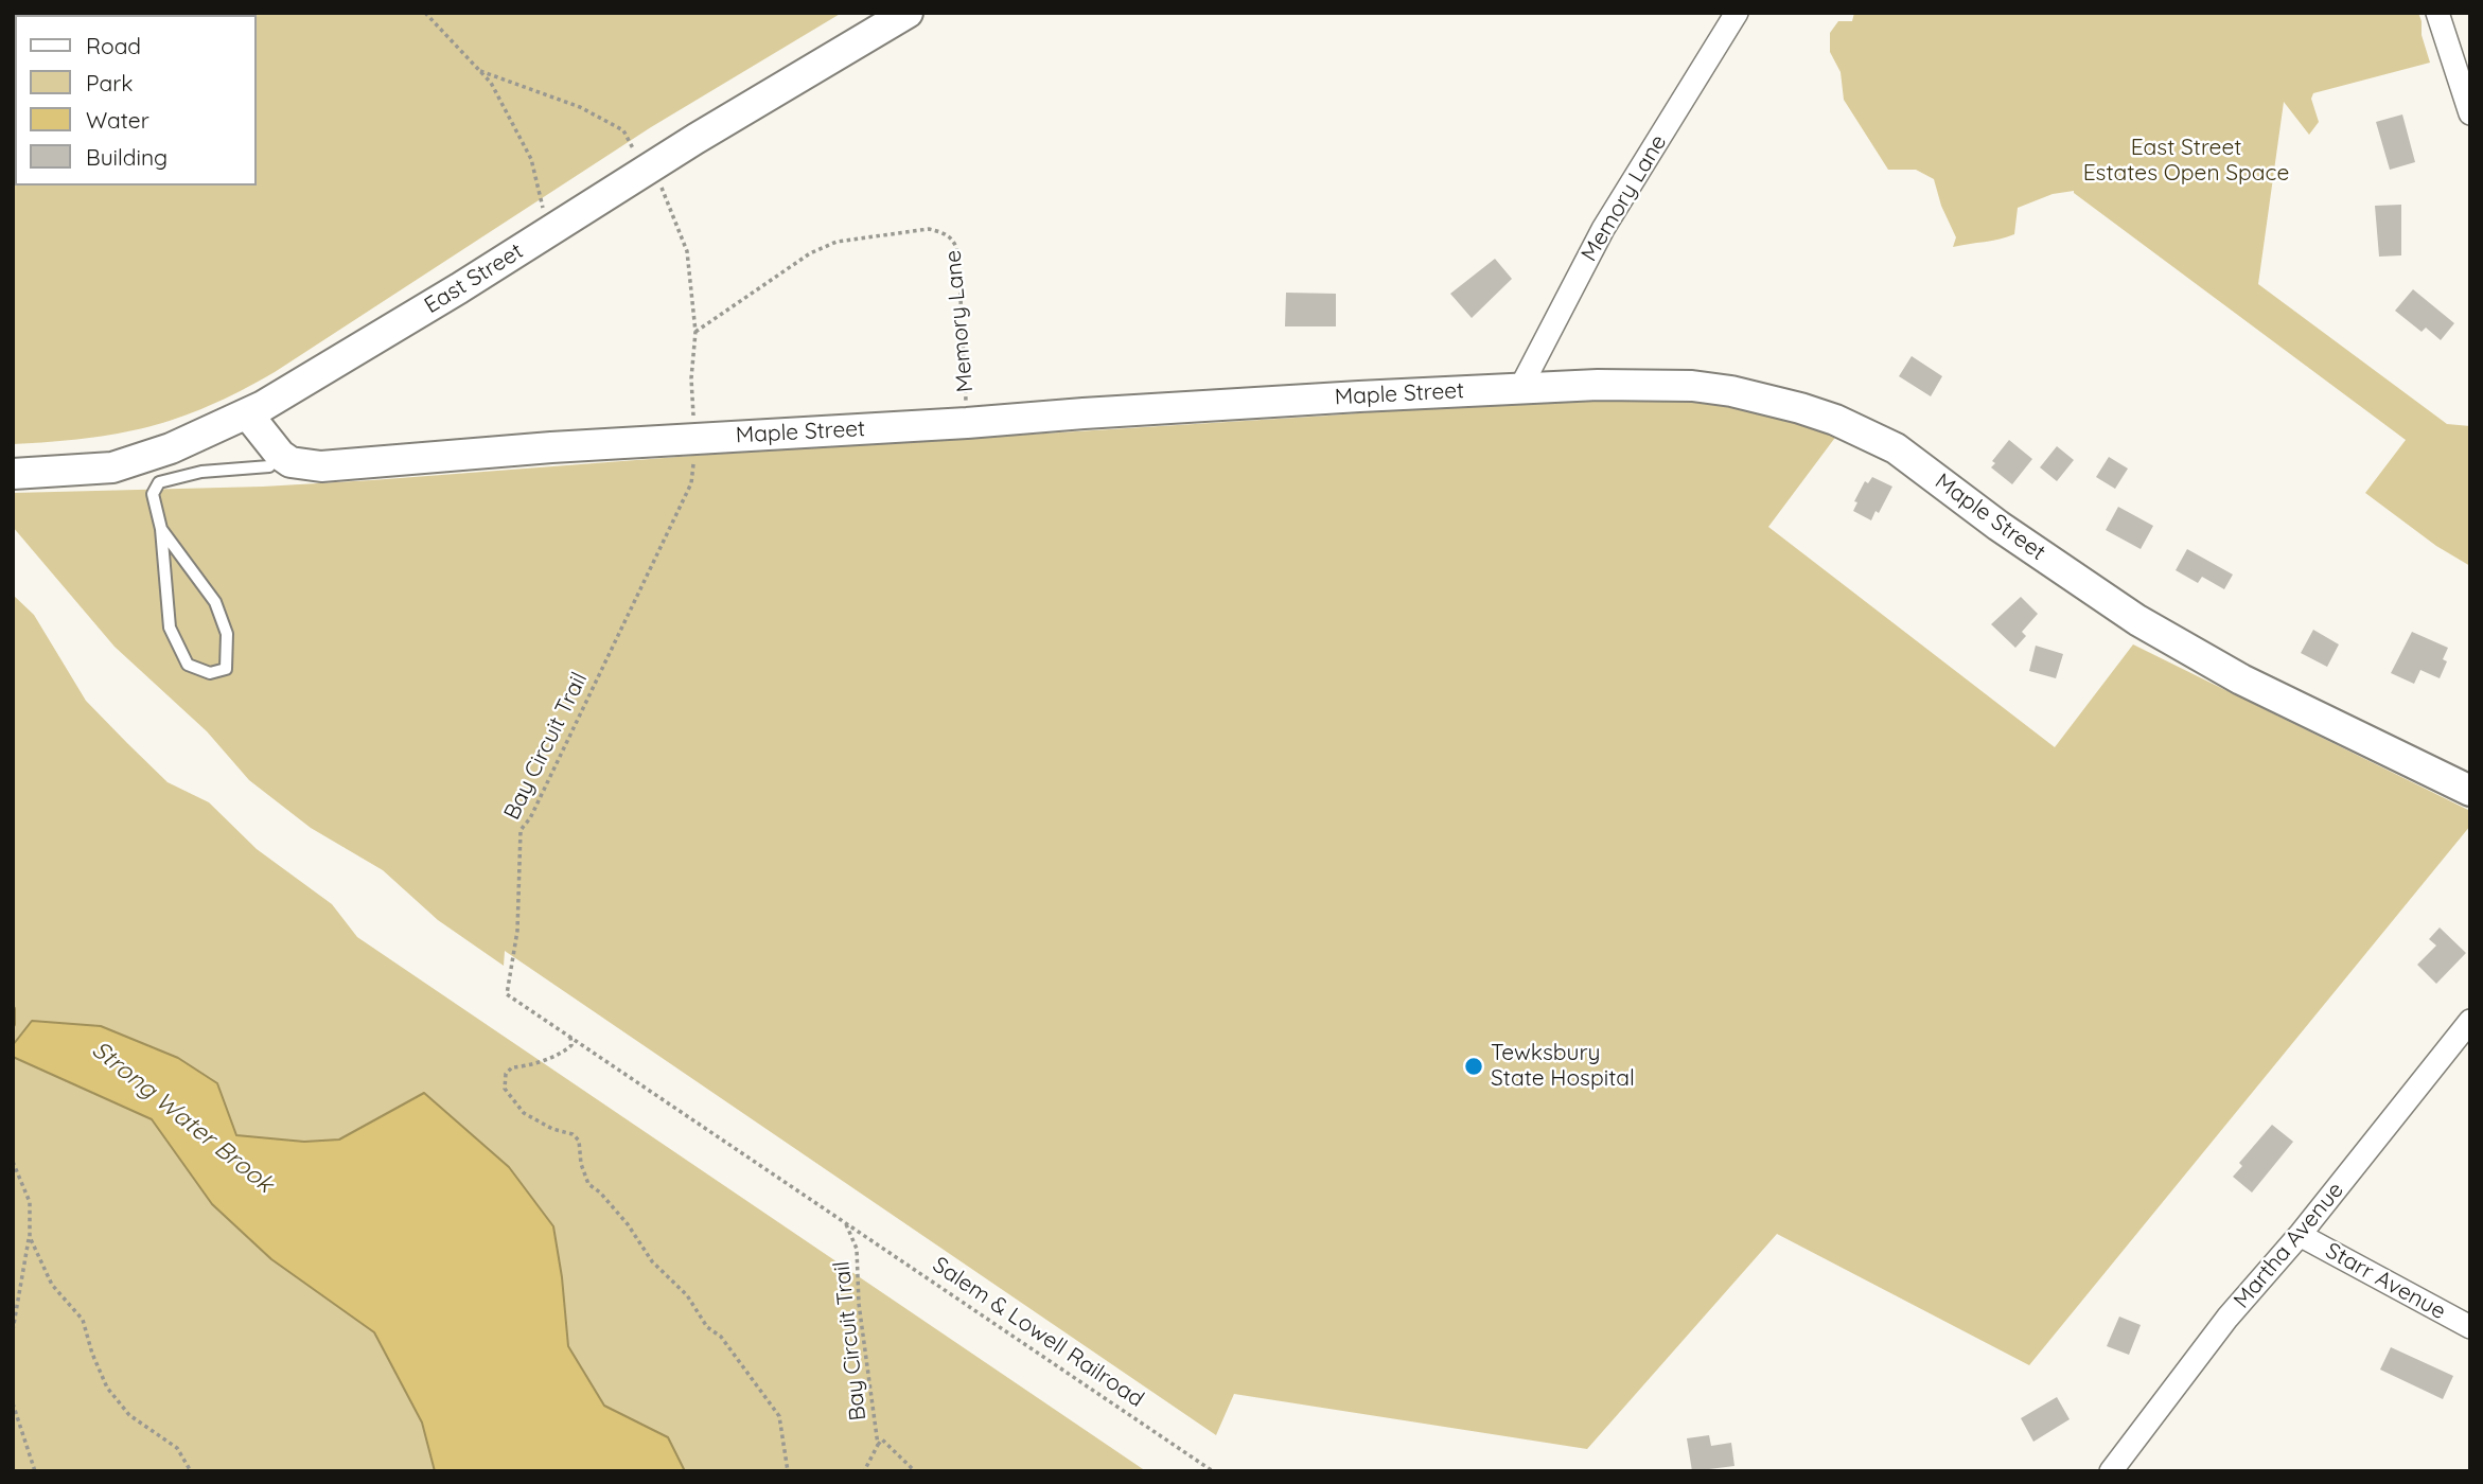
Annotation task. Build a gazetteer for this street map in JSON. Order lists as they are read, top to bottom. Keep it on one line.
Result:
{"streets":{"street":["Memory Lane","East Street","Maple Street","Martha Avenue","Starr Avenue"],"path":["Bay Circuit Trail","Salem & Lowell Railroad"]},"crossings":[["Memory Lane","Maple Street"],["Memory Lane","Bay Circuit Trail"],["East Street","Bay Circuit Trail"],["Maple Street","Bay Circuit Trail"],["Bay Circuit Trail","Salem & Lowell Railroad"],["Martha Avenue","Starr Avenue"]],"water":["Strong Water Brook"],"parks":["East Street Estates Open Space"],"places":["Tewksbury State Hospital"],"legend":["Road","Park","Water","Building"]}
